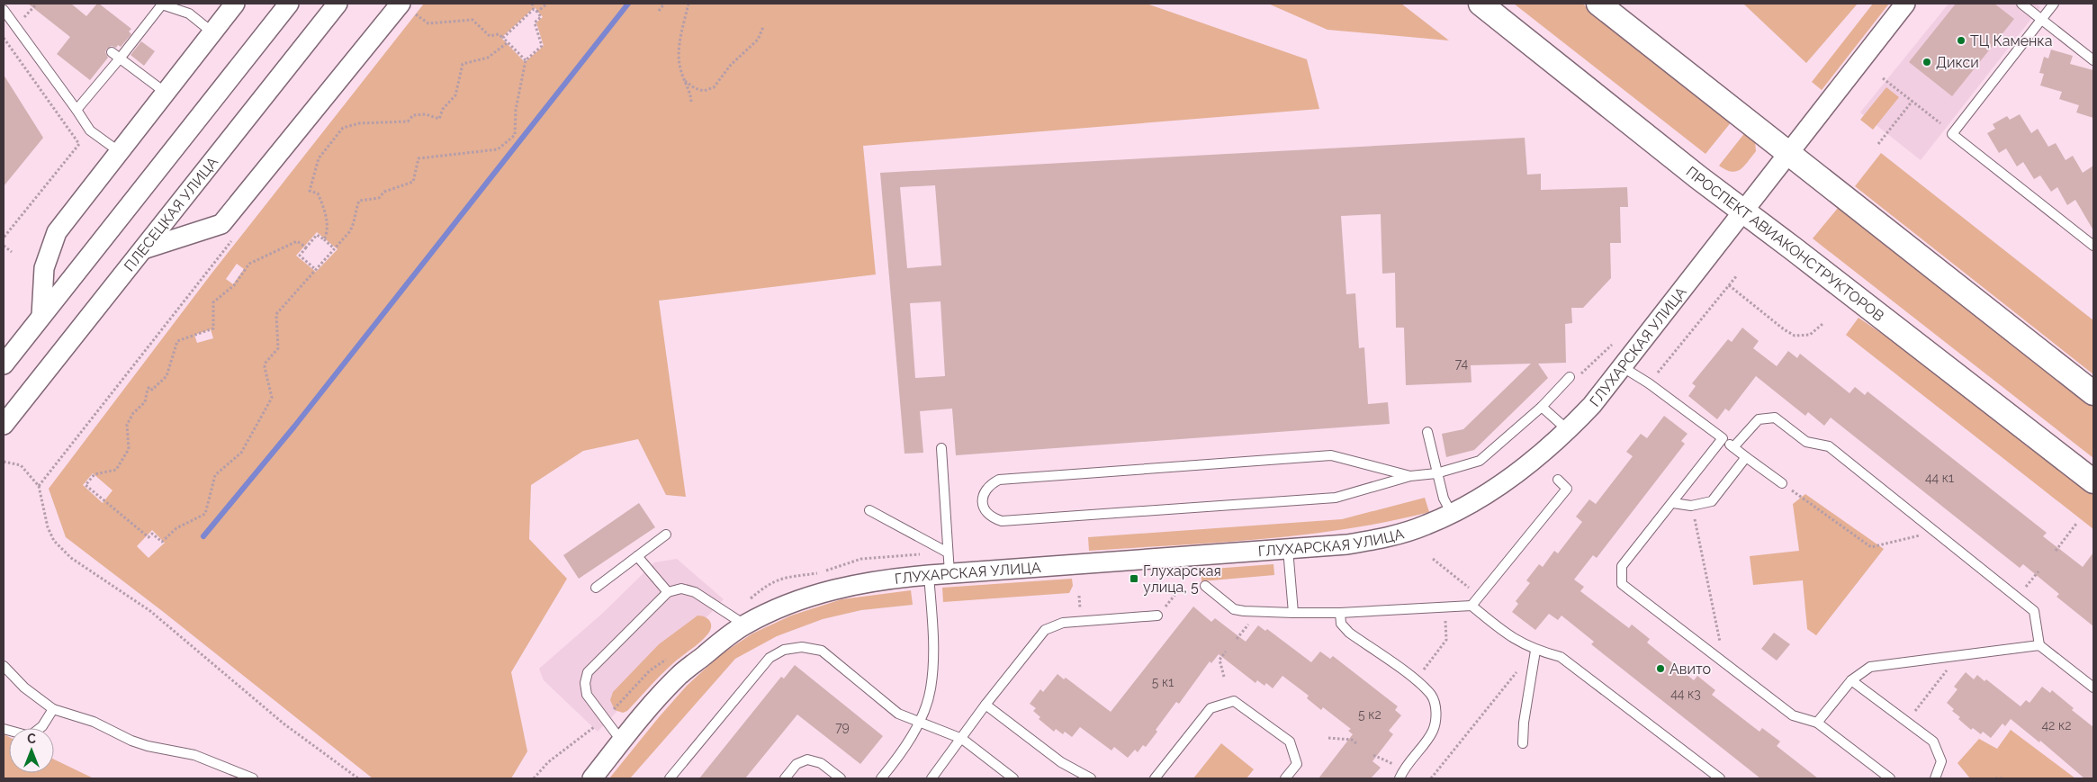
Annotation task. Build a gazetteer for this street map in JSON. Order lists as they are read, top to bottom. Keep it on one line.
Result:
{"streets":{"street":["ПЛЕСЕЦКАЯ УЛИЦА","ПРОСПЕКТ АВИАКОНСТРУКТОРОВ","ГЛУХАРСКАЯ УЛИЦА"]},"crossings":[["ПРОСПЕКТ АВИАКОНСТРУКТОРОВ","ГЛУХАРСКАЯ УЛИЦА"]],"places":{"other":["ТЦ Каменка","Дикси","Авито"],"transit":["Глухарская улица, 5"]},"house_numbers":["74","44 к1","5 к1","44 к3","5 к2","42 к2","79"],"north":"top"}
